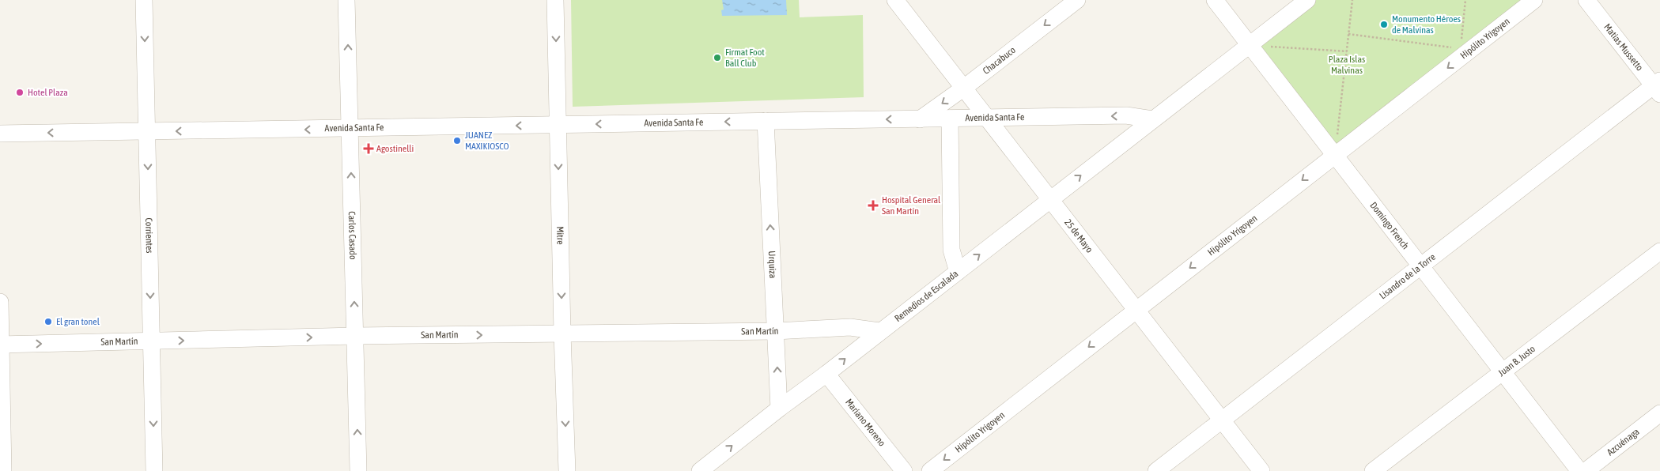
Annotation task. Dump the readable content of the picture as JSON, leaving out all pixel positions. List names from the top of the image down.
{
  "streets": {
    "street": [
      "Hipólito Yrigoyen",
      "Matias Mussetto",
      "Chacabuco",
      "Avenida Santa Fe",
      "Domingo French",
      "Corrientes",
      "Carlos Casado",
      "Mitre",
      "25 de Mayo",
      "Urquiza",
      "Lisandro de la Torre",
      "Remedios de Escalada",
      "San Martín",
      "Juan B. Justo",
      "Mariano Moreno",
      "Azcuénaga"
    ]
  },
  "crossings": [
    ["Hipólito Yrigoyen", "Domingo French"],
    ["Hipólito Yrigoyen", "25 de Mayo"],
    ["Matias Mussetto", "Lisandro de la Torre"],
    ["Chacabuco", "Avenida Santa Fe"],
    ["Chacabuco", "25 de Mayo"],
    ["Avenida Santa Fe", "Corrientes"],
    ["Avenida Santa Fe", "Carlos Casado"],
    ["Avenida Santa Fe", "Mitre"],
    ["Avenida Santa Fe", "25 de Mayo"],
    ["Avenida Santa Fe", "Urquiza"],
    ["Avenida Santa Fe", "Remedios de Escalada"],
    ["Domingo French", "Lisandro de la Torre"],
    ["Domingo French", "Juan B. Justo"],
    ["Corrientes", "San Martín"],
    ["Carlos Casado", "San Martín"],
    ["Mitre", "San Martín"],
    ["25 de Mayo", "Lisandro de la Torre"],
    ["25 de Mayo", "Remedios de Escalada"],
    ["Urquiza", "Remedios de Escalada"],
    ["Urquiza", "San Martín"],
    ["Remedios de Escalada", "San Martín"],
    ["Remedios de Escalada", "Mariano Moreno"]
  ],
  "one_way": [
    "Hipólito Yrigoyen",
    "Chacabuco",
    "Avenida Santa Fe",
    "Carlos Casado",
    "Mitre",
    "Urquiza",
    "Remedios de Escalada",
    "San Martín"
  ],
  "parks": ["Plaza Islas Malvinas"],
  "places": {
    "other": [
      "Monumento Héroes de Malvinas",
      "Firmat Foot Ball Club",
      "Hotel Plaza",
      "JUANEZ MAXIKIOSCO",
      "El gran tonel"
    ],
    "health": ["Agostinelli", "Hospital General San Martín"]
  }
}
